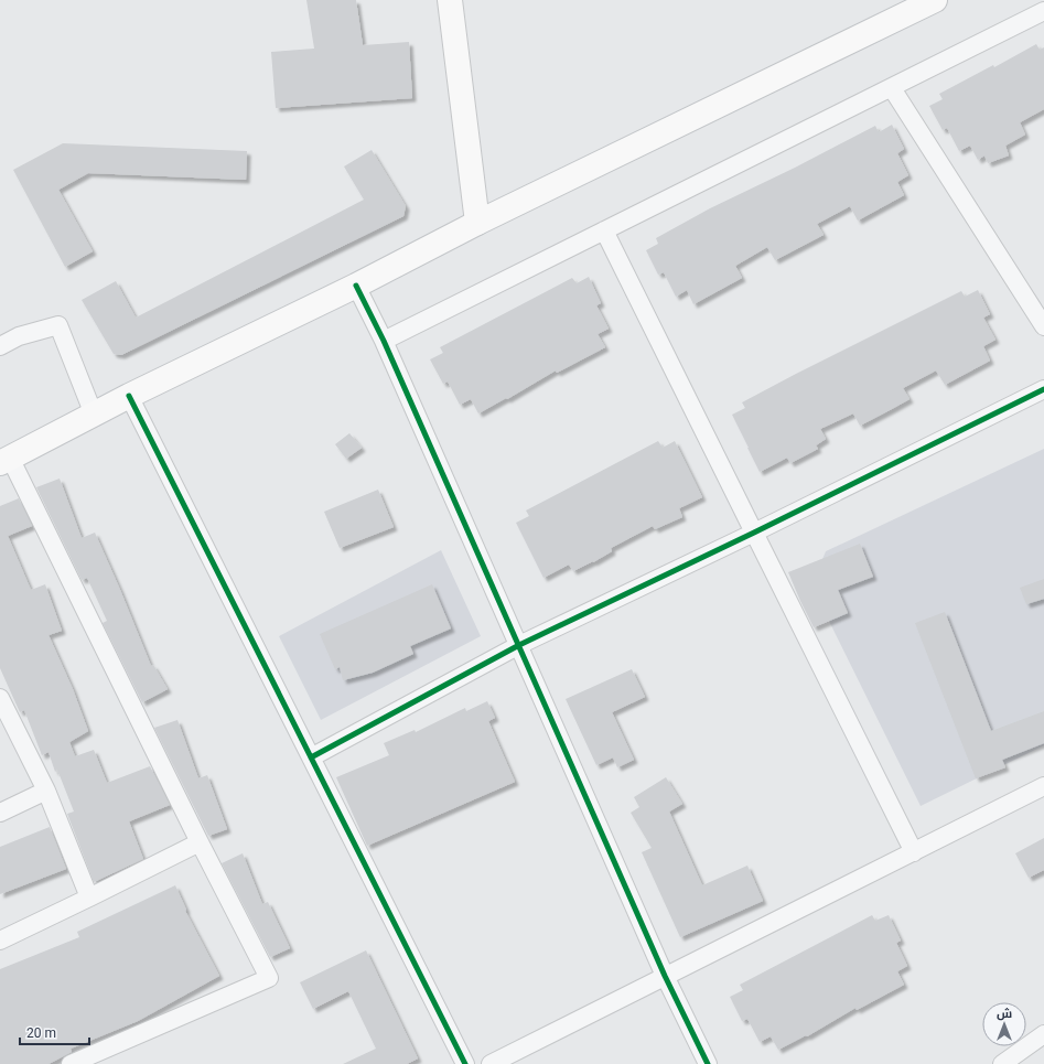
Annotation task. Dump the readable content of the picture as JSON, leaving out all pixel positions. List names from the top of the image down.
{
  "scale_bar": "20 m",
  "north": "top"
}
